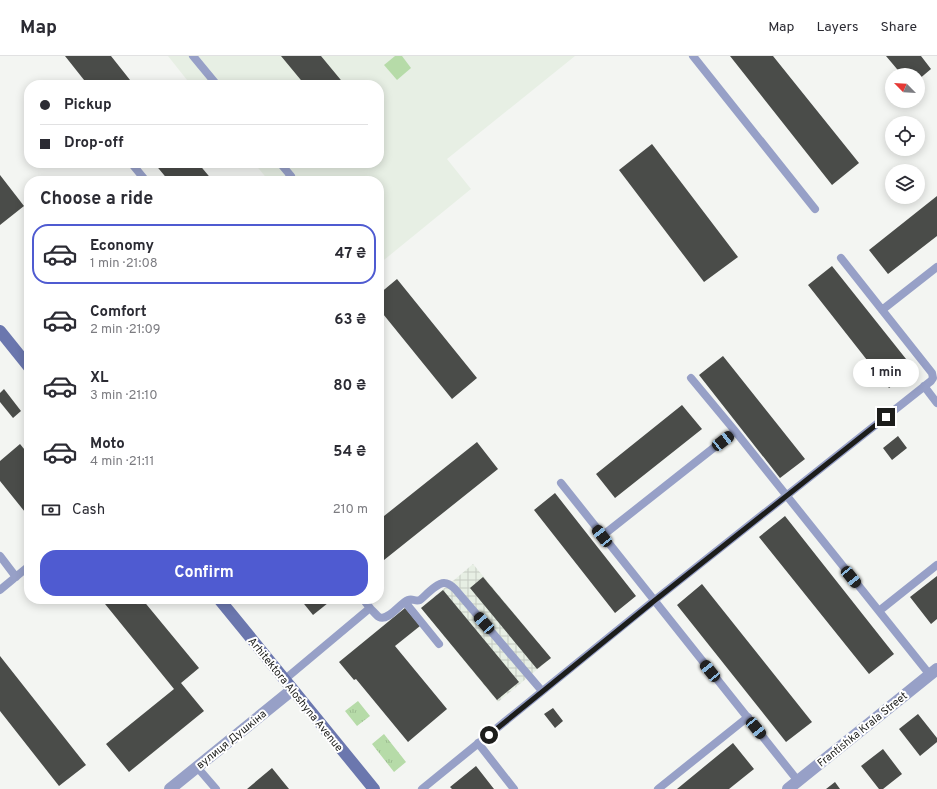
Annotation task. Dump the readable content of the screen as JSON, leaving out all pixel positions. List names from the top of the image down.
{
  "streets": {
    "street": ["Arhitektora Aloshyna Avenue", "Frantishka Krala Street", "вулиця Душкіна"]
  },
  "crossings": [
    ["Arhitektora Aloshyna Avenue", "вулиця Душкіна"]
  ],
  "north": "top left",
  "page": {
    "header": "Map",
    "nav": ["Map", "Layers", "Share"],
    "banner": ["Pickup", "Drop-off"],
    "heading": "Choose a ride",
    "list": [
      {
        "name": "Economy",
        "note": "1 min · 21:08",
        "value": "47 ₴"
      },
      {
        "name": "Comfort",
        "note": "2 min · 21:09",
        "value": "63 ₴"
      },
      {
        "name": "XL",
        "note": "3 min · 21:10",
        "value": "80 ₴"
      },
      {
        "name": "Moto",
        "note": "4 min · 21:11",
        "value": "54 ₴"
      }
    ],
    "bubble": "1 min",
    "pay": ["Cash", "210 m"],
    "buttons": "Confirm"
  }
}
